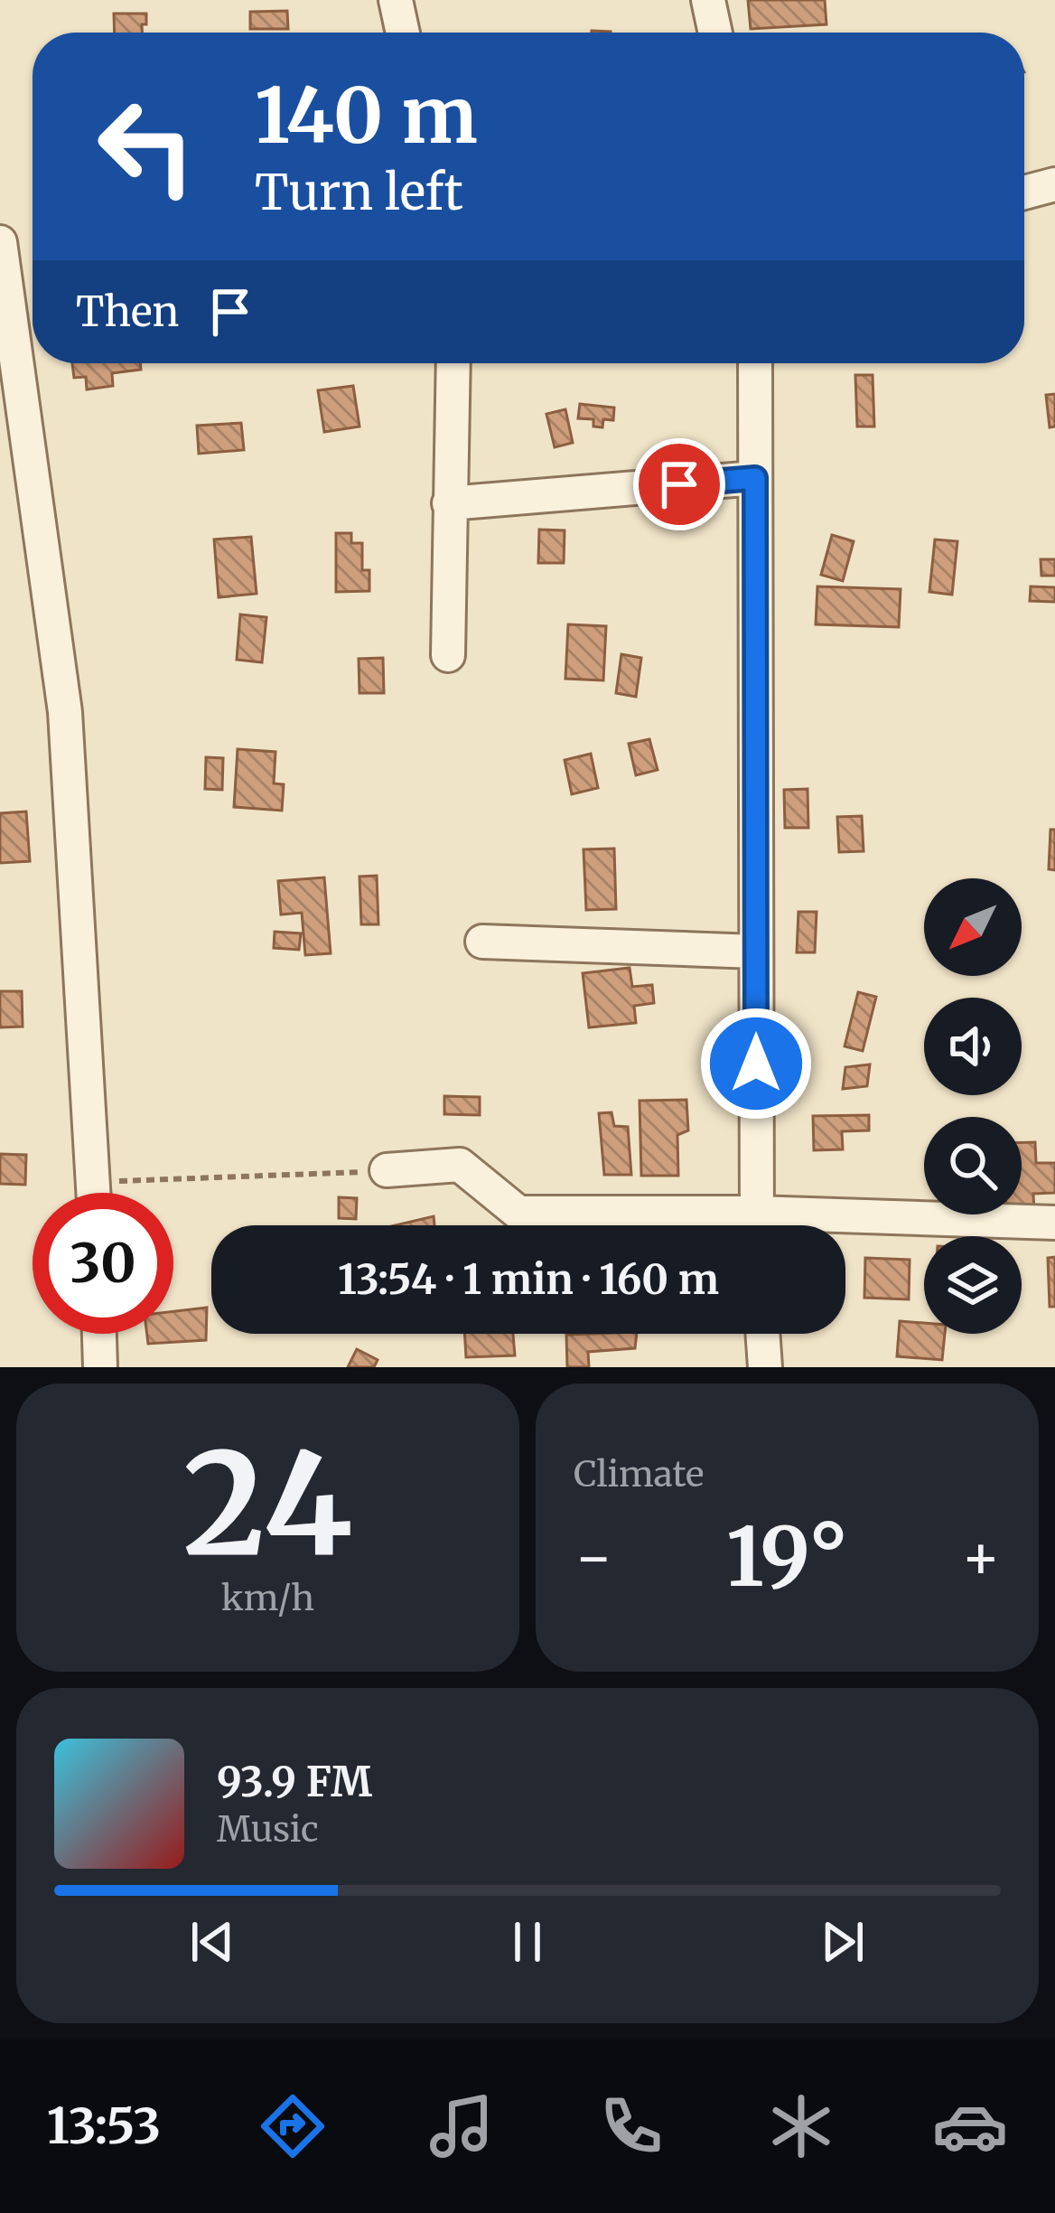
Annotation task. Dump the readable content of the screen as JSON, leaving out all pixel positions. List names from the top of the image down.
{
  "north": "bottom left",
  "page": {
    "turn": ["140 m", "Turn left"],
    "then": "Then",
    "limit": "30",
    "trip": "13:54 · 1 min · 160 m",
    "tile": [
      ["24", "km/h"],
      "Climate"
    ],
    "heat": ["−", "19°", "+"],
    "song": ["93.9 FM", "Music"],
    "tabs": "13:53"
  }
}
